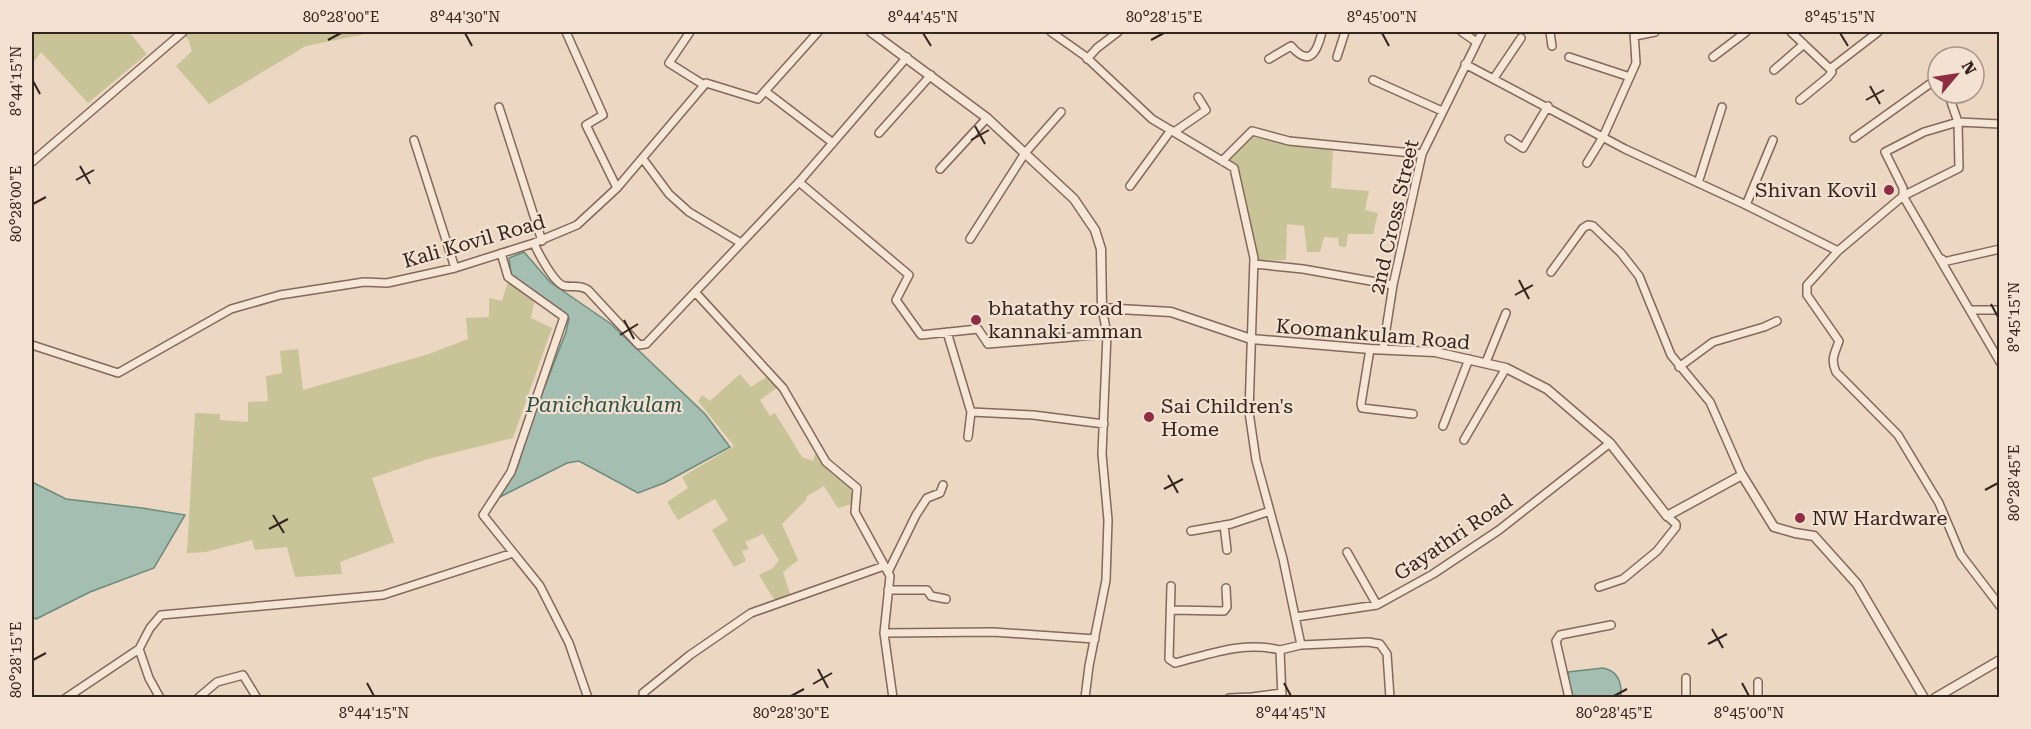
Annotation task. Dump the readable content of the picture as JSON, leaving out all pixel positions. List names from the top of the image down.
{
  "streets": {
    "street": [
      "2nd Cross Street",
      "Kali Kovil Road",
      "Koomankulam Road",
      "Gayathri Road"
    ]
  },
  "crossings": [
    ["2nd Cross Street", "Koomankulam Road"],
    ["Koomankulam Road", "Gayathri Road"]
  ],
  "water": ["Panichankulam"],
  "places": [
    "Shivan Kovil",
    "bhatathy road kannaki amman",
    "Sai Children's Home",
    "NW Hardware"
  ],
  "north": "top right",
  "coordinates": [
    "80°28'00\"E",
    "8°44'30\"N",
    "8°44'45\"N",
    "80°28'15\"E",
    "8°45'00\"N",
    "8°45'15\"N",
    "8°44'15\"N",
    "80°28'45\"E",
    "80°28'30\"E"
  ]
}
